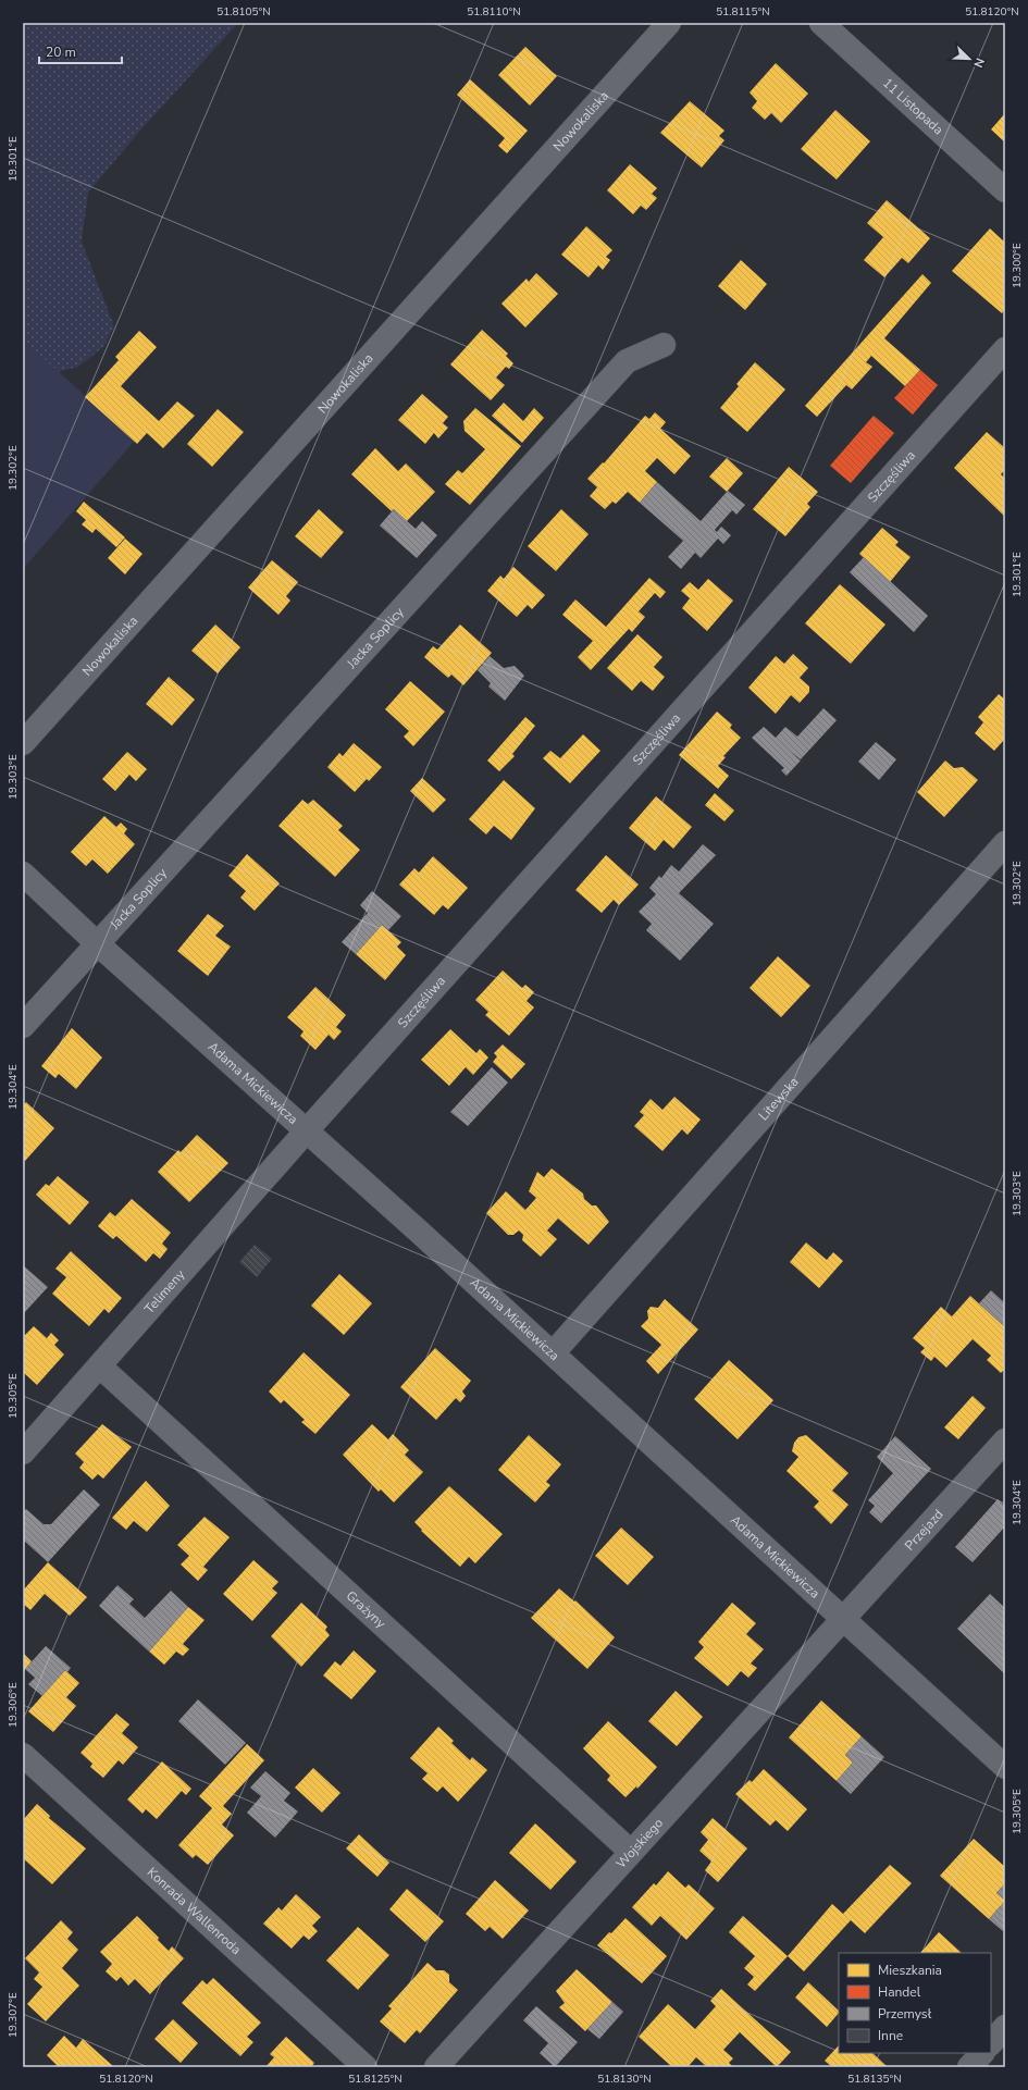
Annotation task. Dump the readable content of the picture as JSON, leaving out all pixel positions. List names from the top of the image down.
{
  "streets": {
    "street": [
      "11 Listopada",
      "Nowokaliska",
      "Szczęśliwa",
      "Jacka Soplicy",
      "Adama Mickiewicza",
      "Litewska",
      "Telimeny",
      "Przejazd",
      "Grażyny",
      "Wojskiego",
      "Konrada Wallenroda"
    ]
  },
  "crossings": [
    ["Szczęśliwa", "Adama Mickiewicza"],
    ["Szczęśliwa", "Telimeny"],
    ["Jacka Soplicy", "Adama Mickiewicza"],
    ["Adama Mickiewicza", "Litewska"],
    ["Adama Mickiewicza", "Telimeny"],
    ["Adama Mickiewicza", "Przejazd"],
    ["Adama Mickiewicza", "Wojskiego"],
    ["Telimeny", "Grażyny"],
    ["Przejazd", "Wojskiego"],
    ["Grażyny", "Wojskiego"]
  ],
  "legend": [
    "Mieszkania",
    "Handel",
    "Przemysł",
    "Inne"
  ],
  "scale_bar": "20 m",
  "north": "bottom right",
  "coordinates": [
    "51.8105°N",
    "51.8110°N",
    "51.8115°N",
    "51.8120°N",
    "19.301°E",
    "19.300°E",
    "19.302°E",
    "19.303°E",
    "19.304°E",
    "19.305°E",
    "19.306°E",
    "19.307°E",
    "51.8125°N",
    "51.8130°N",
    "51.8135°N"
  ]
}
